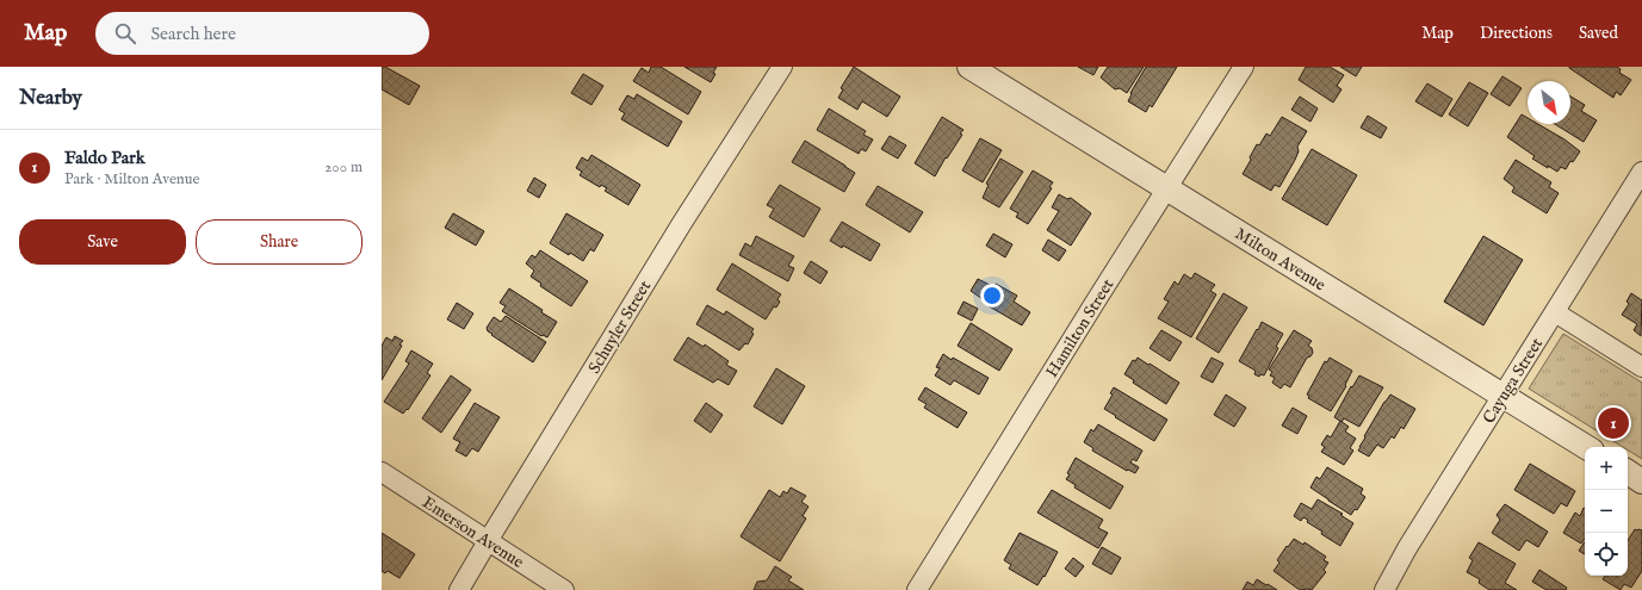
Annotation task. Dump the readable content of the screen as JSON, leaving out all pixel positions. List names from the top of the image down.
{
  "streets": {
    "street": [
      "Milton Avenue",
      "Schuyler Street",
      "Hamilton Street",
      "Cayuga Street",
      "Emerson Avenue"
    ]
  },
  "crossings": [
    ["Milton Avenue", "Hamilton Street"],
    ["Milton Avenue", "Cayuga Street"],
    ["Schuyler Street", "Emerson Avenue"]
  ],
  "north": "bottom right",
  "page": {
    "header": "Map",
    "search": "Search here",
    "nav": ["Map", "Directions", "Saved"],
    "heading": "Nearby",
    "list": [
      {
        "mark": "1",
        "name": "Faldo Park",
        "note": "Park · Milton Avenue",
        "value": "200 m"
      }
    ],
    "buttons": ["Save", "Share"],
    "pins": "1",
    "map_buttons": ["+", "−"]
  }
}
